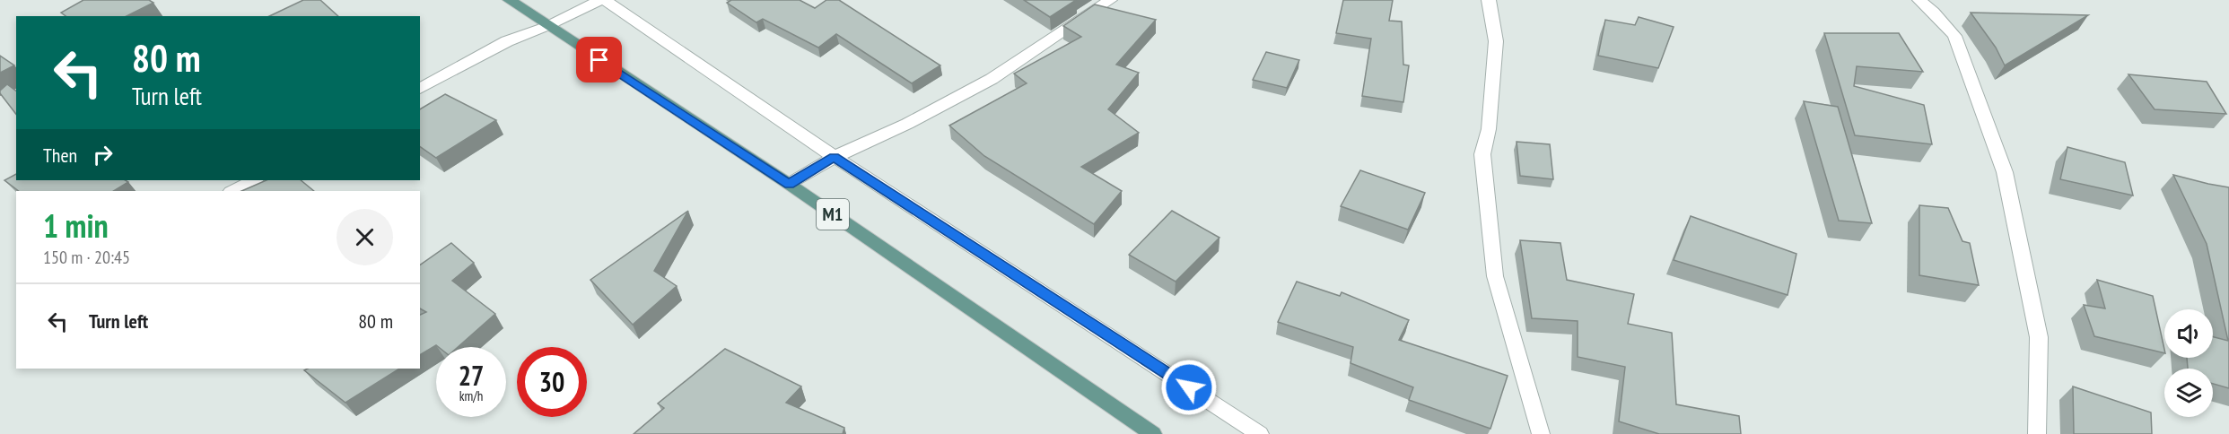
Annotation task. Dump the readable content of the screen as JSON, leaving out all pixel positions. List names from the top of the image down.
{
  "streets": {
    "main road": ["M1"]
  },
  "page": {
    "turn": ["80 m", "Turn left"],
    "then": "Then",
    "heading": ["1 min", "150 m · 20:45"],
    "list": [
      {
        "name": "Turn left",
        "value": "80 m"
      }
    ],
    "speed": "27 km/h",
    "limit": "30"
  }
}
